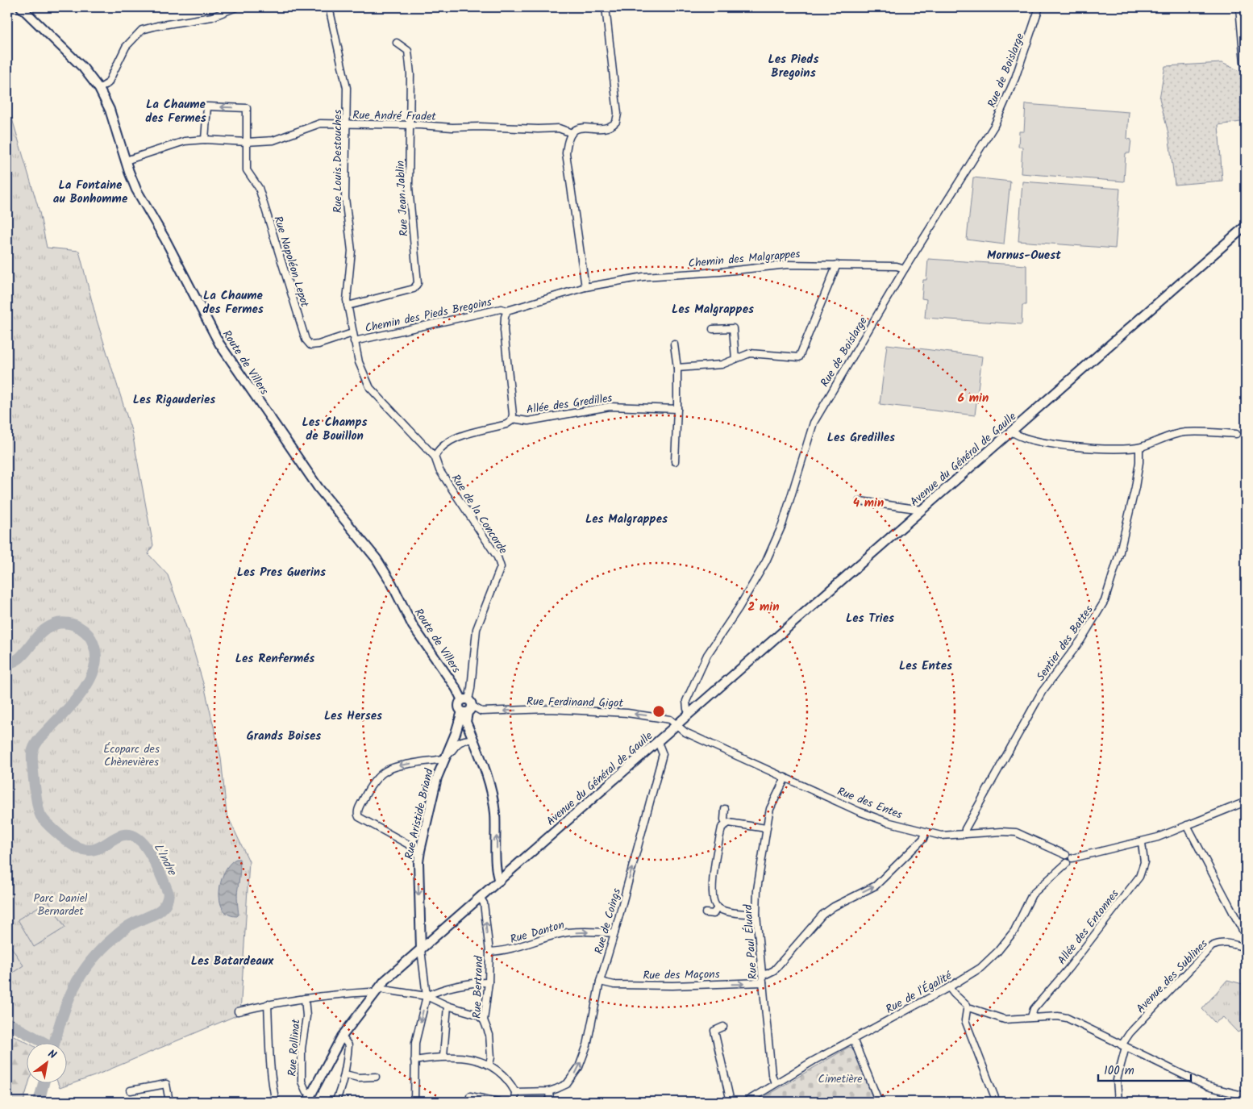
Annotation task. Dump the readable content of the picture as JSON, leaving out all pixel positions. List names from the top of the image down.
{
  "streets": {
    "main road": ["Route de Villers", "Avenue du Général de Gaulle", "Rue Aristide Briand"],
    "street": [
      "Rue de Boislarge",
      "Rue André Fradet",
      "Rue Louis Destouches",
      "Rue Jean Jablin",
      "Chemin des Malgrappes",
      "Rue Napoléon Lepot",
      "Chemin des Pieds Bregoins",
      "Allée des Gredilles",
      "Rue de la Concorde",
      "Sentier des Battes",
      "Rue Ferdinand Gigot",
      "Rue des Entes",
      "Rue de Coings",
      "Allée des Entonnes",
      "Rue Danton",
      "Rue Paul Éluard",
      "Rue des Maçons",
      "Avenue des Sublines",
      "Rue Bertrand",
      "Rue de l'Égalité",
      "Rue Rollinat"
    ]
  },
  "crossings": [
    ["Rue de Boislarge", "Chemin des Malgrappes"],
    ["Rue de Boislarge", "Avenue du Général de Gaulle"],
    ["Rue André Fradet", "Rue Louis Destouches"],
    ["Rue André Fradet", "Rue Jean Jablin"],
    ["Rue André Fradet", "Rue Napoléon Lepot"],
    ["Rue André Fradet", "Route de Villers"],
    ["Rue Louis Destouches", "Rue Jean Jablin"],
    ["Rue Louis Destouches", "Rue Napoléon Lepot"],
    ["Rue Louis Destouches", "Chemin des Pieds Bregoins"],
    ["Rue Louis Destouches", "Rue de la Concorde"],
    ["Chemin des Malgrappes", "Chemin des Pieds Bregoins"],
    ["Route de Villers", "Rue de la Concorde"],
    ["Route de Villers", "Rue Ferdinand Gigot"],
    ["Route de Villers", "Rue Aristide Briand"],
    ["Avenue du Général de Gaulle", "Rue Ferdinand Gigot"],
    ["Avenue du Général de Gaulle", "Rue des Entes"],
    ["Avenue du Général de Gaulle", "Rue Aristide Briand"],
    ["Avenue du Général de Gaulle", "Rue de Coings"],
    ["Avenue du Général de Gaulle", "Rue Bertrand"],
    ["Avenue du Général de Gaulle", "Rue Rollinat"],
    ["Rue de la Concorde", "Rue Ferdinand Gigot"],
    ["Rue de la Concorde", "Rue Aristide Briand"],
    ["Sentier des Battes", "Rue des Entes"],
    ["Rue Ferdinand Gigot", "Rue des Entes"],
    ["Rue Ferdinand Gigot", "Rue Aristide Briand"],
    ["Rue des Entes", "Rue Paul Éluard"],
    ["Rue des Entes", "Rue de l'Égalité"],
    ["Rue de Coings", "Rue Danton"],
    ["Rue de Coings", "Rue des Maçons"],
    ["Rue Danton", "Rue Bertrand"],
    ["Rue Paul Éluard", "Rue des Maçons"],
    ["Rue Paul Éluard", "Rue de l'Égalité"]
  ],
  "one_way": [
    "Rue Ferdinand Gigot",
    "Rue Aristide Briand",
    "Rue de Coings",
    "Rue Danton",
    "Rue des Maçons"
  ],
  "districts": [
    "Les Pieds Bregoins",
    "La Chaume des Fermes",
    "La Fontaine au Bonhomme",
    "Mornus-Ouest",
    "La Chaume des Fermes",
    "Les Malgrappes",
    "Les Rigauderies",
    "Les Champs de Bouillon",
    "Les Gredilles",
    "Les Malgrappes",
    "Les Pres Guerins",
    "Les Tries",
    "Les Renfermés",
    "Les Entes",
    "Les Herses",
    "Grands Boises",
    "Les Batardeaux"
  ],
  "water": ["L'Indre"],
  "parks": ["Écoparc des Chènevières", "Parc Daniel Bernardet", "Cimetière"],
  "scale_bar": "100 m",
  "north": "top right",
  "rings": ["6 min", "4 min", "2 min"]
}
